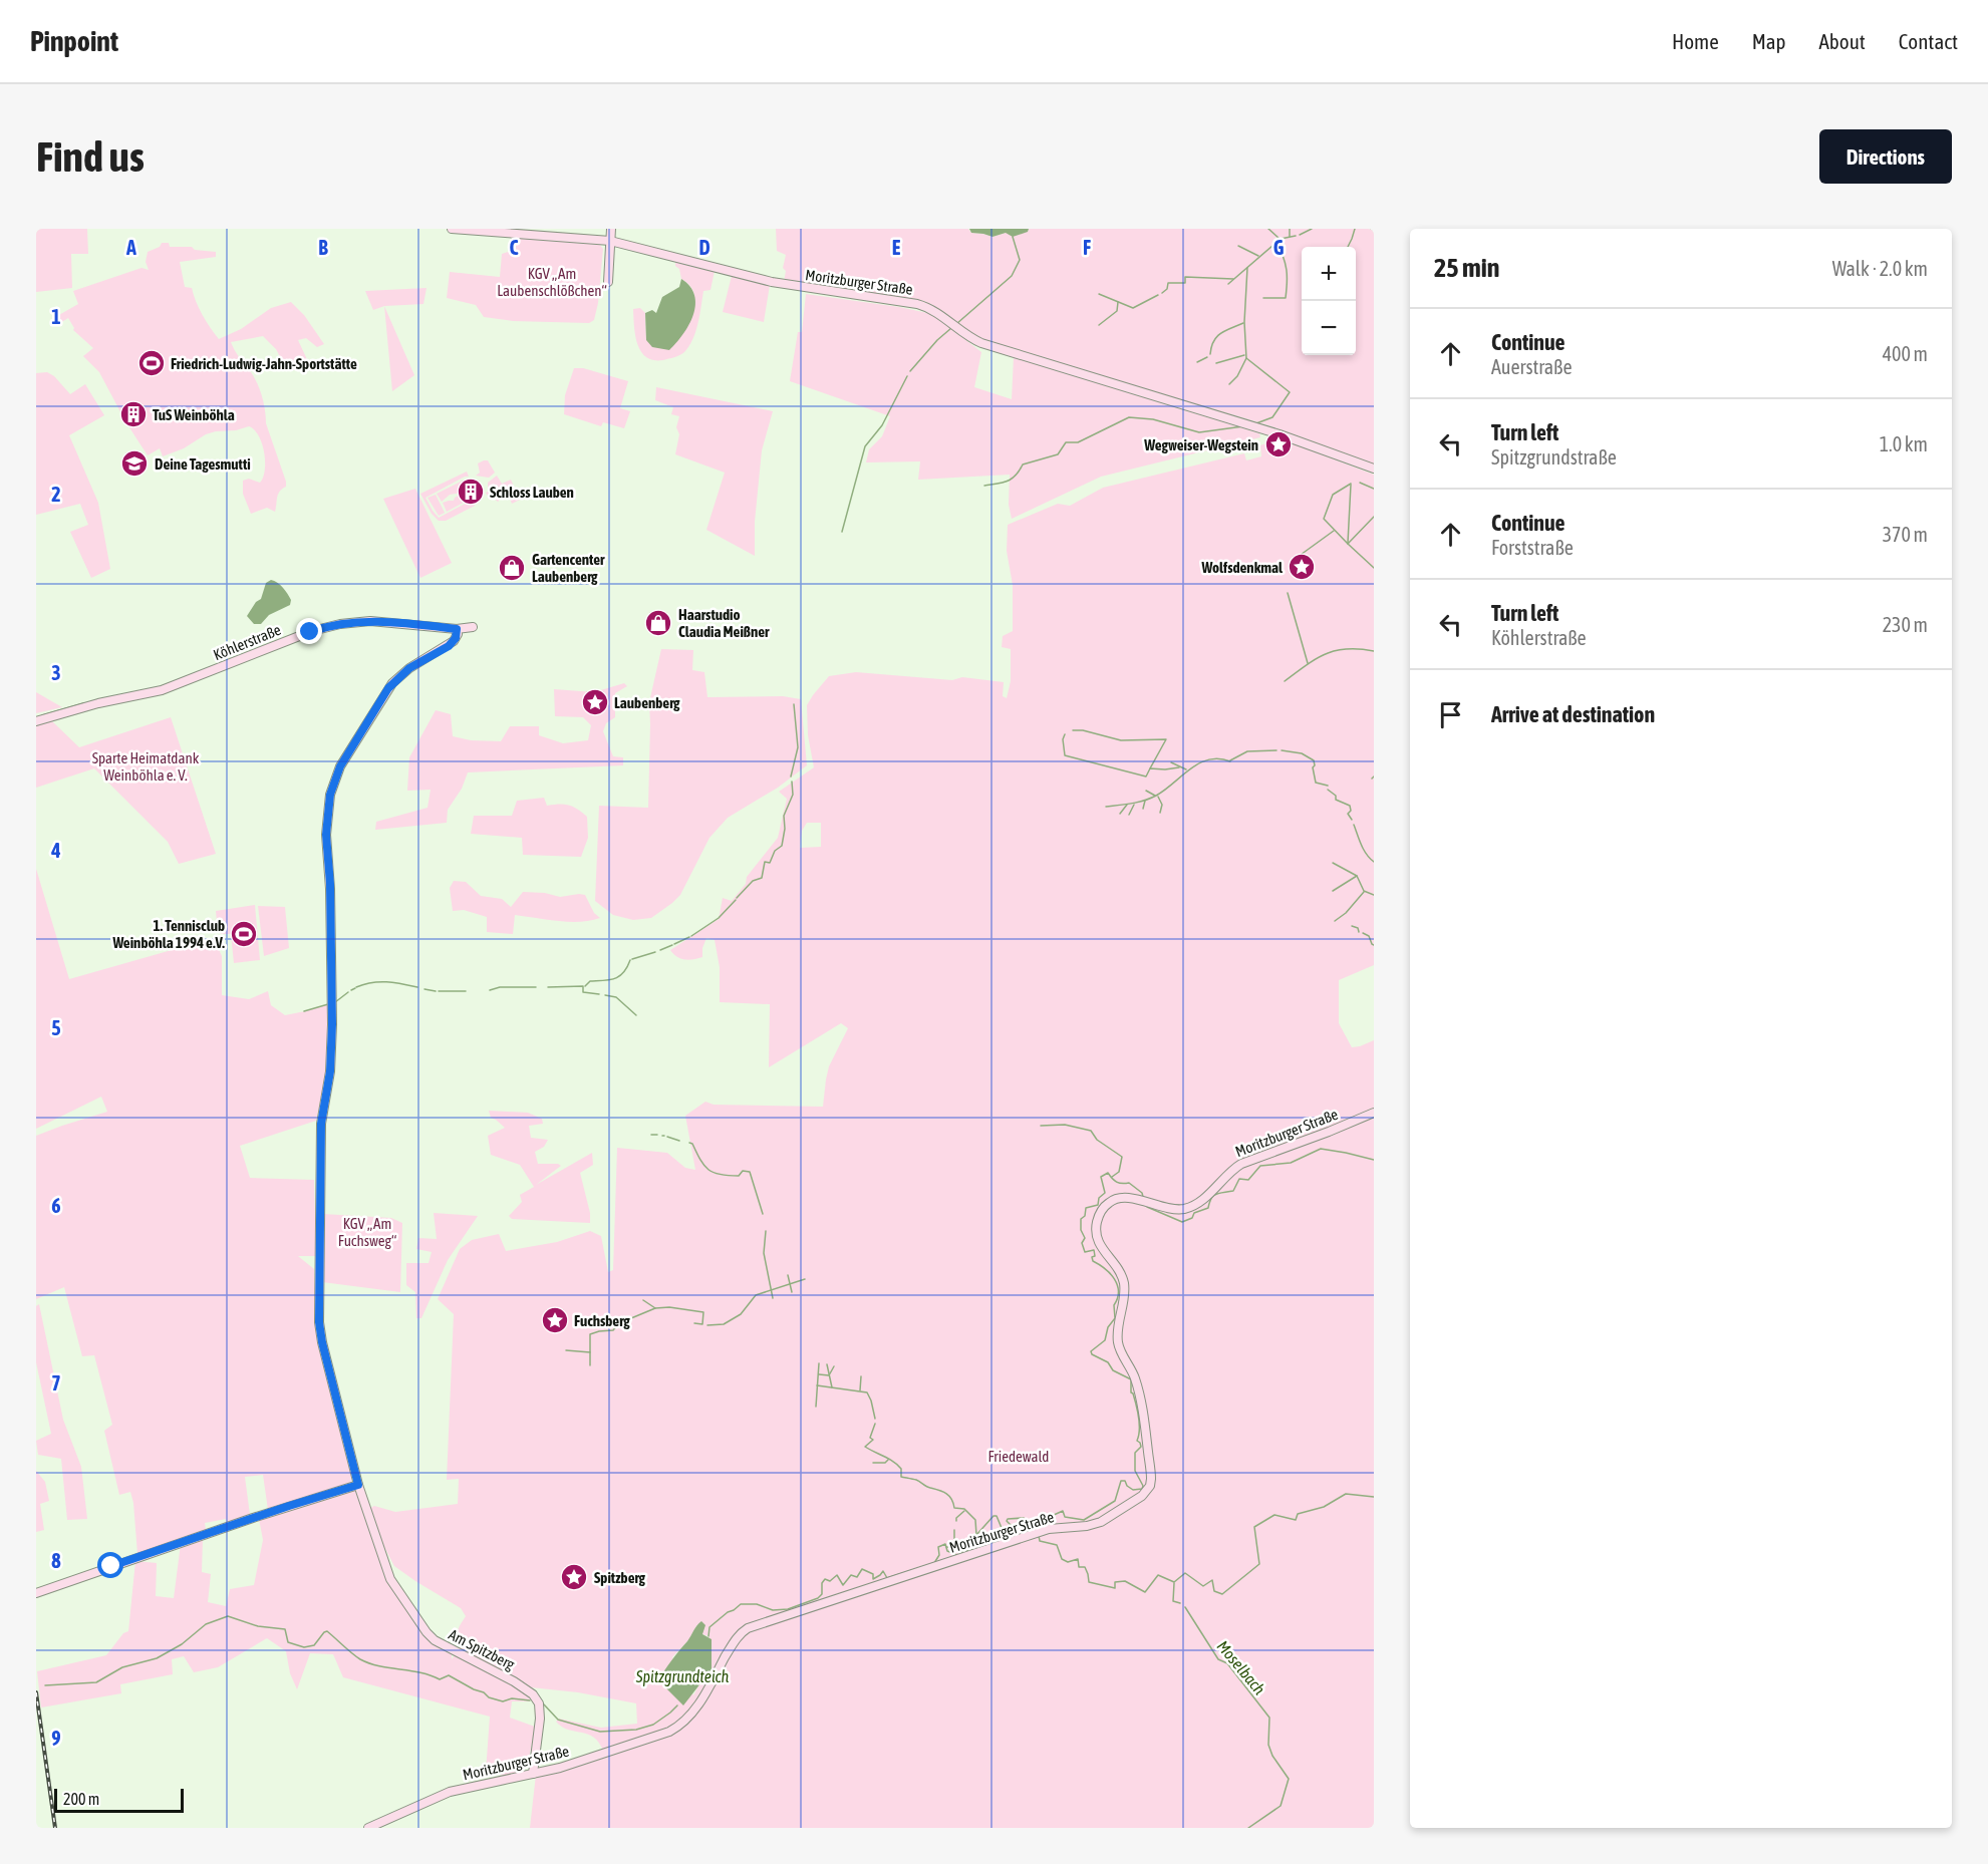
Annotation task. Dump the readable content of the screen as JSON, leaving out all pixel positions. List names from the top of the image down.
{
  "streets": {
    "street": ["Moritzburger Straße", "Köhlerstraße", "Am Spitzberg"]
  },
  "crossings": [
    ["Moritzburger Straße", "Am Spitzberg"]
  ],
  "water": ["Moselbach", "Spitzgrundteich"],
  "parks": [
    "KGV „Am Laubenschlößchen“",
    "Sparte Heimatdank Weinböhla e. V.",
    "KGV „Am Fuchsweg“",
    "Friedewald"
  ],
  "places": {
    "sports": ["Friedrich-Ludwig-Jahn-Sportstätte", "1. Tennisclub Weinböhla 1994 e.V."],
    "building": ["TuS Weinböhla", "Schloss Lauben"],
    "place": [
      "Wegweiser-Wegstein",
      "Wolfsdenkmal",
      "Laubenberg",
      "Fuchsberg",
      "Spitzberg"
    ],
    "school or university": ["Deine Tagesmutti"],
    "shop": ["Gartencenter Laubenberg", "Haarstudio Claudia Meißner"]
  },
  "scale_bar": "200 m",
  "page": {
    "header": "Pinpoint",
    "nav": [
      "Home",
      "Map",
      "About",
      "Contact"
    ],
    "buttons": "Directions",
    "title": "Find us",
    "heading": ["25 min", "Walk · 2.0 km"],
    "map_buttons": ["+", "−"],
    "list": [
      ["Continue", "Auerstraße", "400 m"],
      ["Turn left", "Spitzgrundstraße", "1.0 km"],
      ["Continue", "Forststraße", "370 m"],
      ["Turn left", "Köhlerstraße", "230 m"],
      "Arrive at destination"
    ],
    "scale": "200 m"
  },
  "grid": {
    "columns": [
      "A",
      "B",
      "C",
      "D",
      "E",
      "F",
      "G"
    ],
    "rows": [
      "1",
      "2",
      "3",
      "4",
      "5",
      "6",
      "7",
      "8",
      "9"
    ]
  }
}
